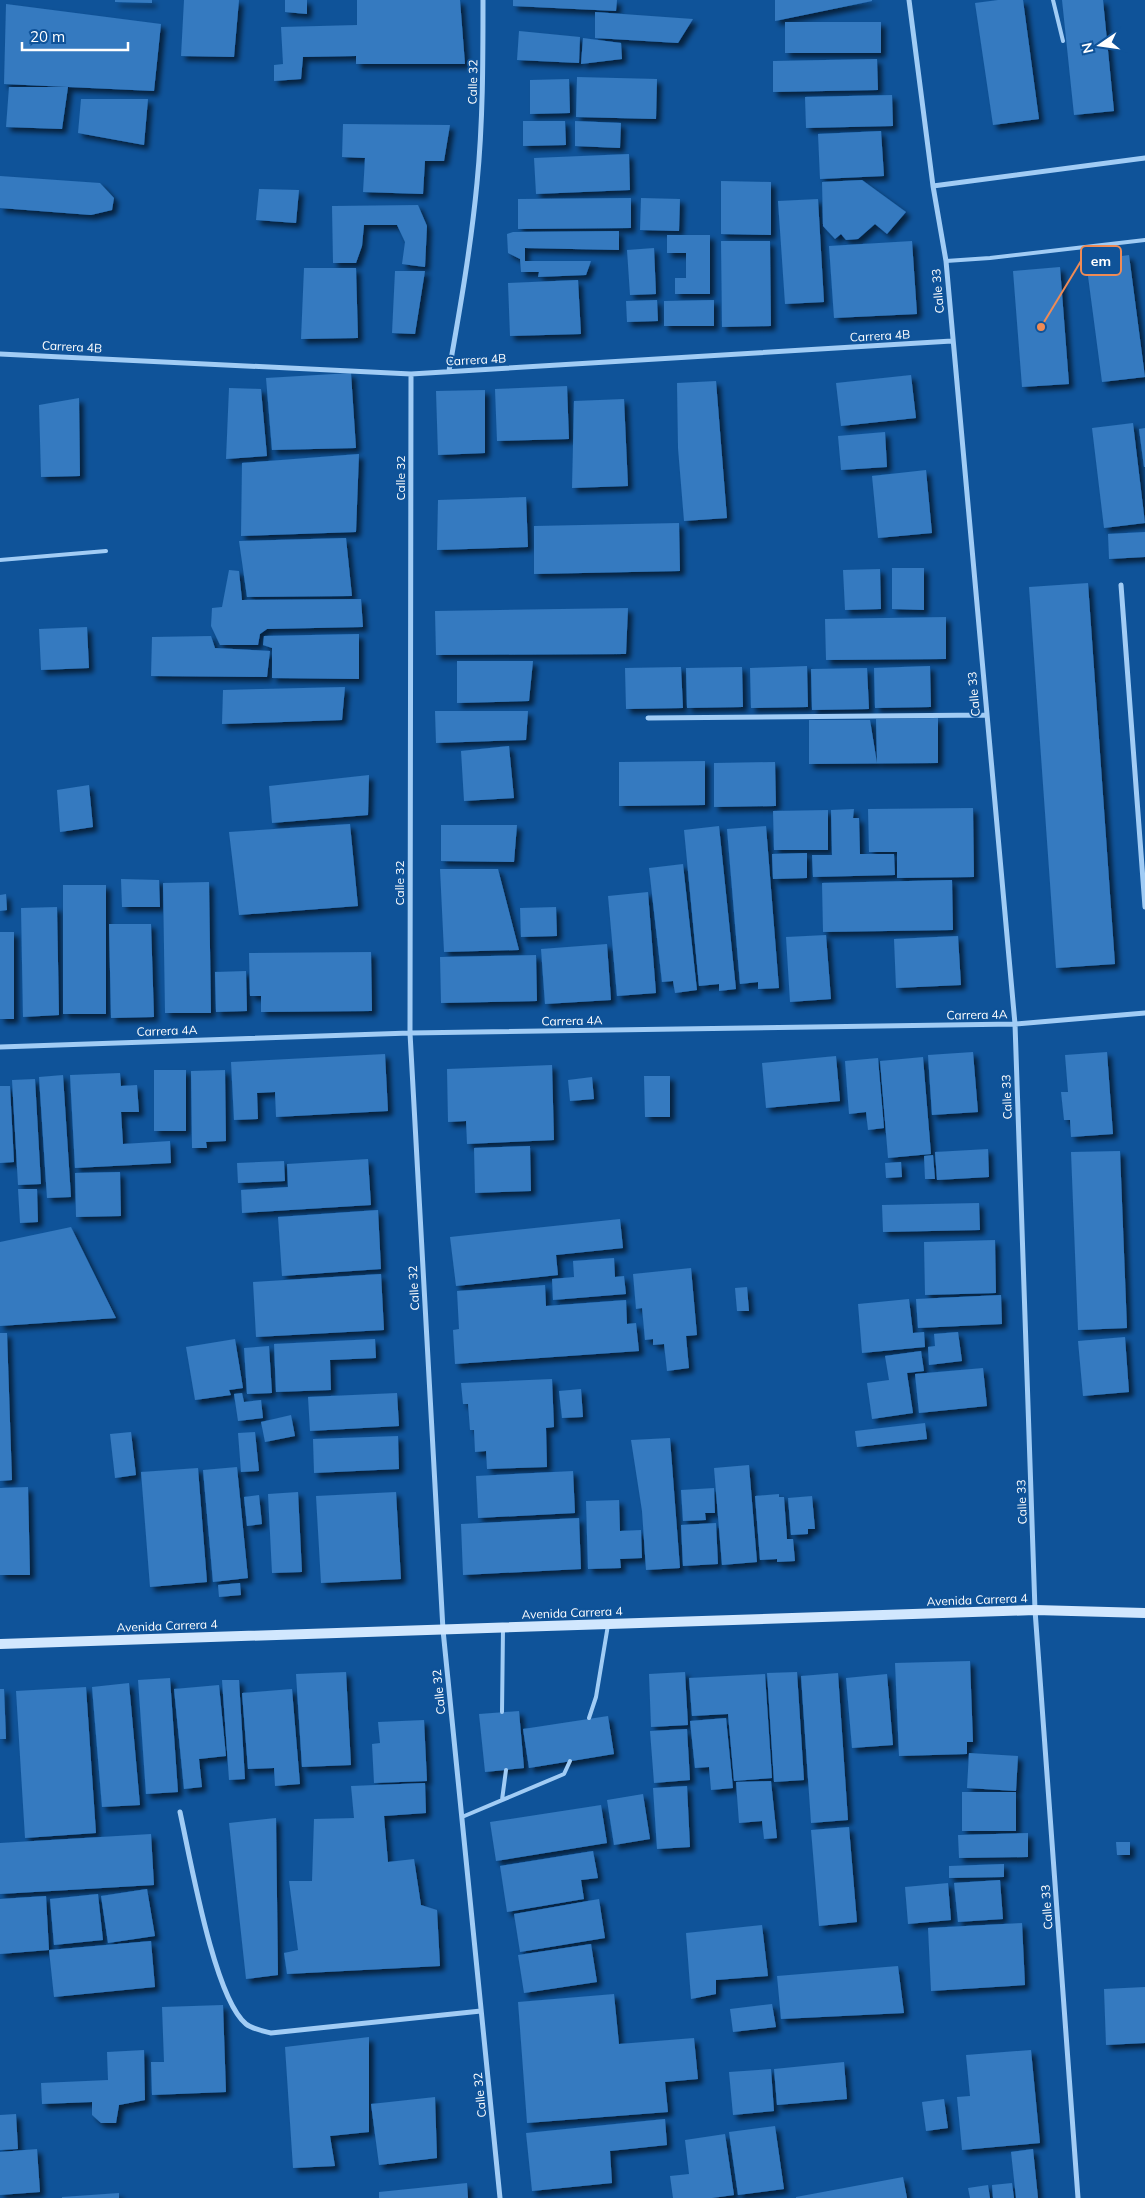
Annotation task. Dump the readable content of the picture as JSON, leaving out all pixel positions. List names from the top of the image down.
{
  "streets": {
    "main road": ["Avenida Carrera 4"],
    "street": [
      "Calle 32",
      "Calle 33",
      "Carrera 4B",
      "Carrera 4A"
    ]
  },
  "crossings": [
    ["Calle 32", "Carrera 4B"],
    ["Calle 32", "Carrera 4A"],
    ["Calle 32", "Avenida Carrera 4"],
    ["Calle 33", "Carrera 4B"],
    ["Calle 33", "Carrera 4A"],
    ["Calle 33", "Avenida Carrera 4"]
  ],
  "places": ["em"],
  "scale_bar": "20 m",
  "north": "left"
}
